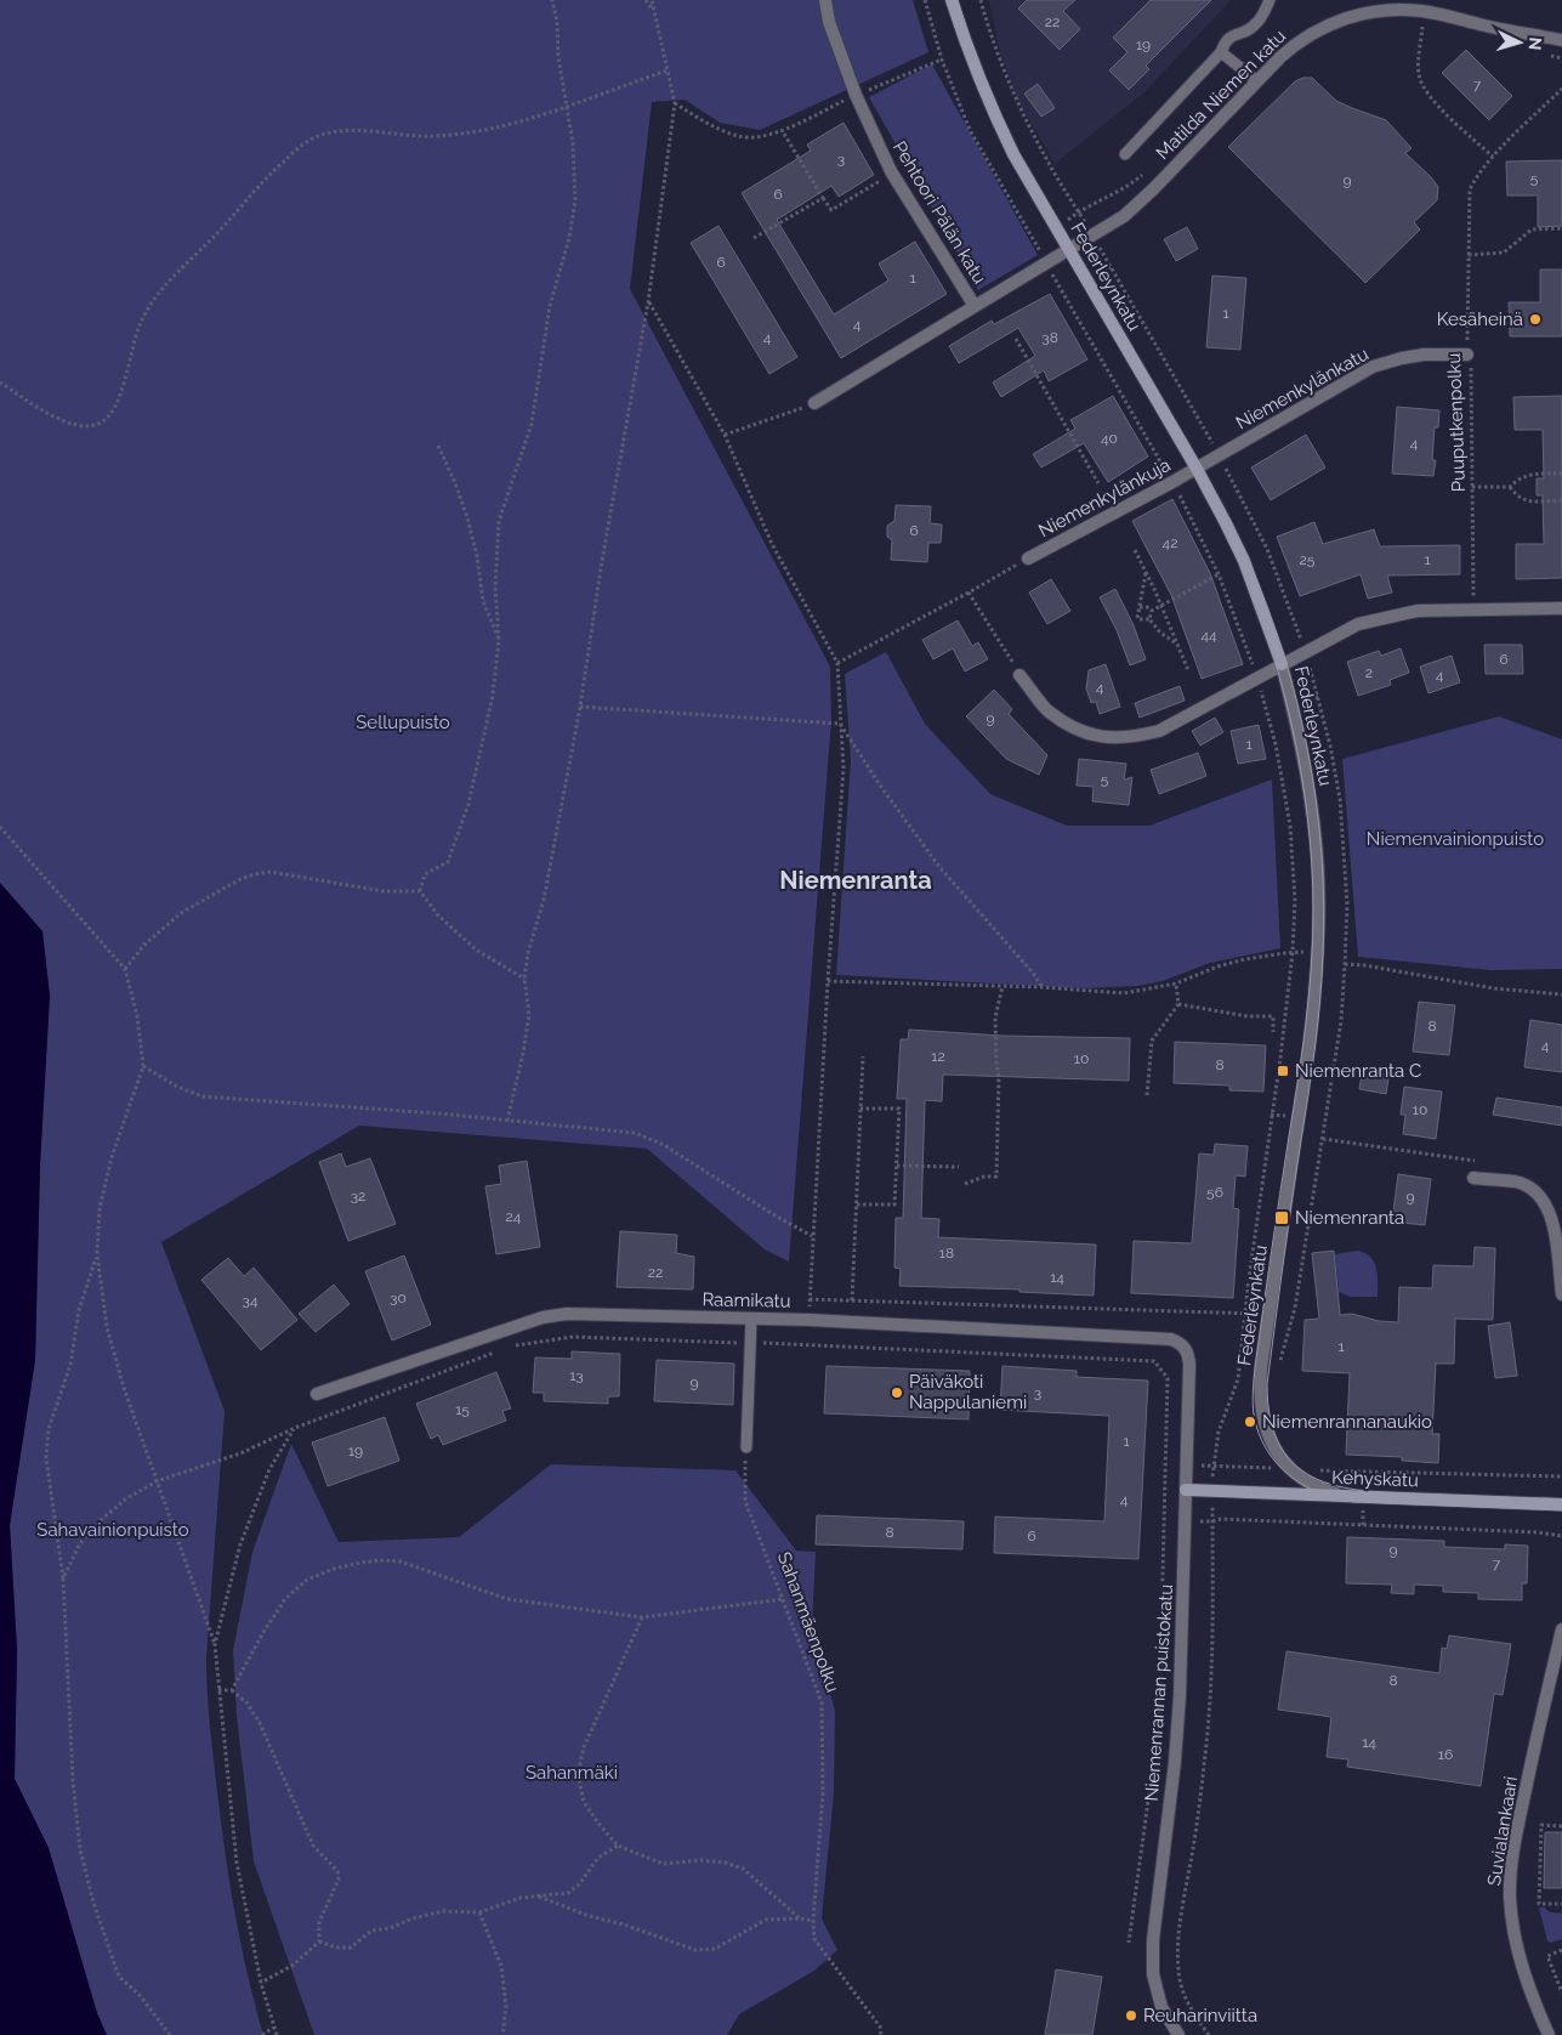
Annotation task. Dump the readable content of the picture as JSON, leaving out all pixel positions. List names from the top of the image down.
{
  "streets": {
    "street": [
      "Matilda Niemen katu",
      "Pehtoori Pälän katu",
      "Federleynkatu",
      "Niemenkylänkatu",
      "Niemenkylänkuja",
      "Raamikatu",
      "Kehyskatu",
      "Niemenrannan puistokatu",
      "Suvialankaari"
    ],
    "path": ["Puuputkenpolku", "Sahanmäenpolku"]
  },
  "crossings": [
    ["Matilda Niemen katu", "Pehtoori Pälän katu"],
    ["Matilda Niemen katu", "Federleynkatu"],
    ["Federleynkatu", "Niemenkylänkatu"],
    ["Federleynkatu", "Niemenkylänkuja"],
    ["Federleynkatu", "Kehyskatu"],
    ["Niemenkylänkatu", "Puuputkenpolku"],
    ["Niemenkylänkatu", "Niemenkylänkuja"],
    ["Raamikatu", "Niemenrannan puistokatu"],
    ["Kehyskatu", "Niemenrannan puistokatu"]
  ],
  "districts": ["Niemenranta"],
  "parks": [
    "Sellupuisto",
    "Niemenvainionpuisto",
    "Sahavainionpuisto",
    "Sahanmäki"
  ],
  "places": {
    "other": [
      "Kesäheinä",
      "Päiväkoti Nappulaniemi",
      "Niemenrannanaukio",
      "Reuharinviitta"
    ],
    "transit": ["Niemenranta C", "Niemenranta"]
  },
  "house_numbers": [
    "22",
    "19",
    "7",
    "3",
    "5",
    "9",
    "6",
    "6",
    "1",
    "1",
    "4",
    "4",
    "38",
    "40",
    "4",
    "6",
    "42",
    "25",
    "1",
    "44",
    "6",
    "2",
    "4",
    "4",
    "9",
    "1",
    "5",
    "8",
    "4",
    "12",
    "10",
    "8",
    "10",
    "56",
    "32",
    "9",
    "24",
    "18",
    "22",
    "14",
    "30",
    "34",
    "1",
    "13",
    "9",
    "3",
    "15",
    "1",
    "19",
    "4",
    "8",
    "6",
    "9",
    "7",
    "8",
    "14",
    "16"
  ],
  "north": "right"
}
